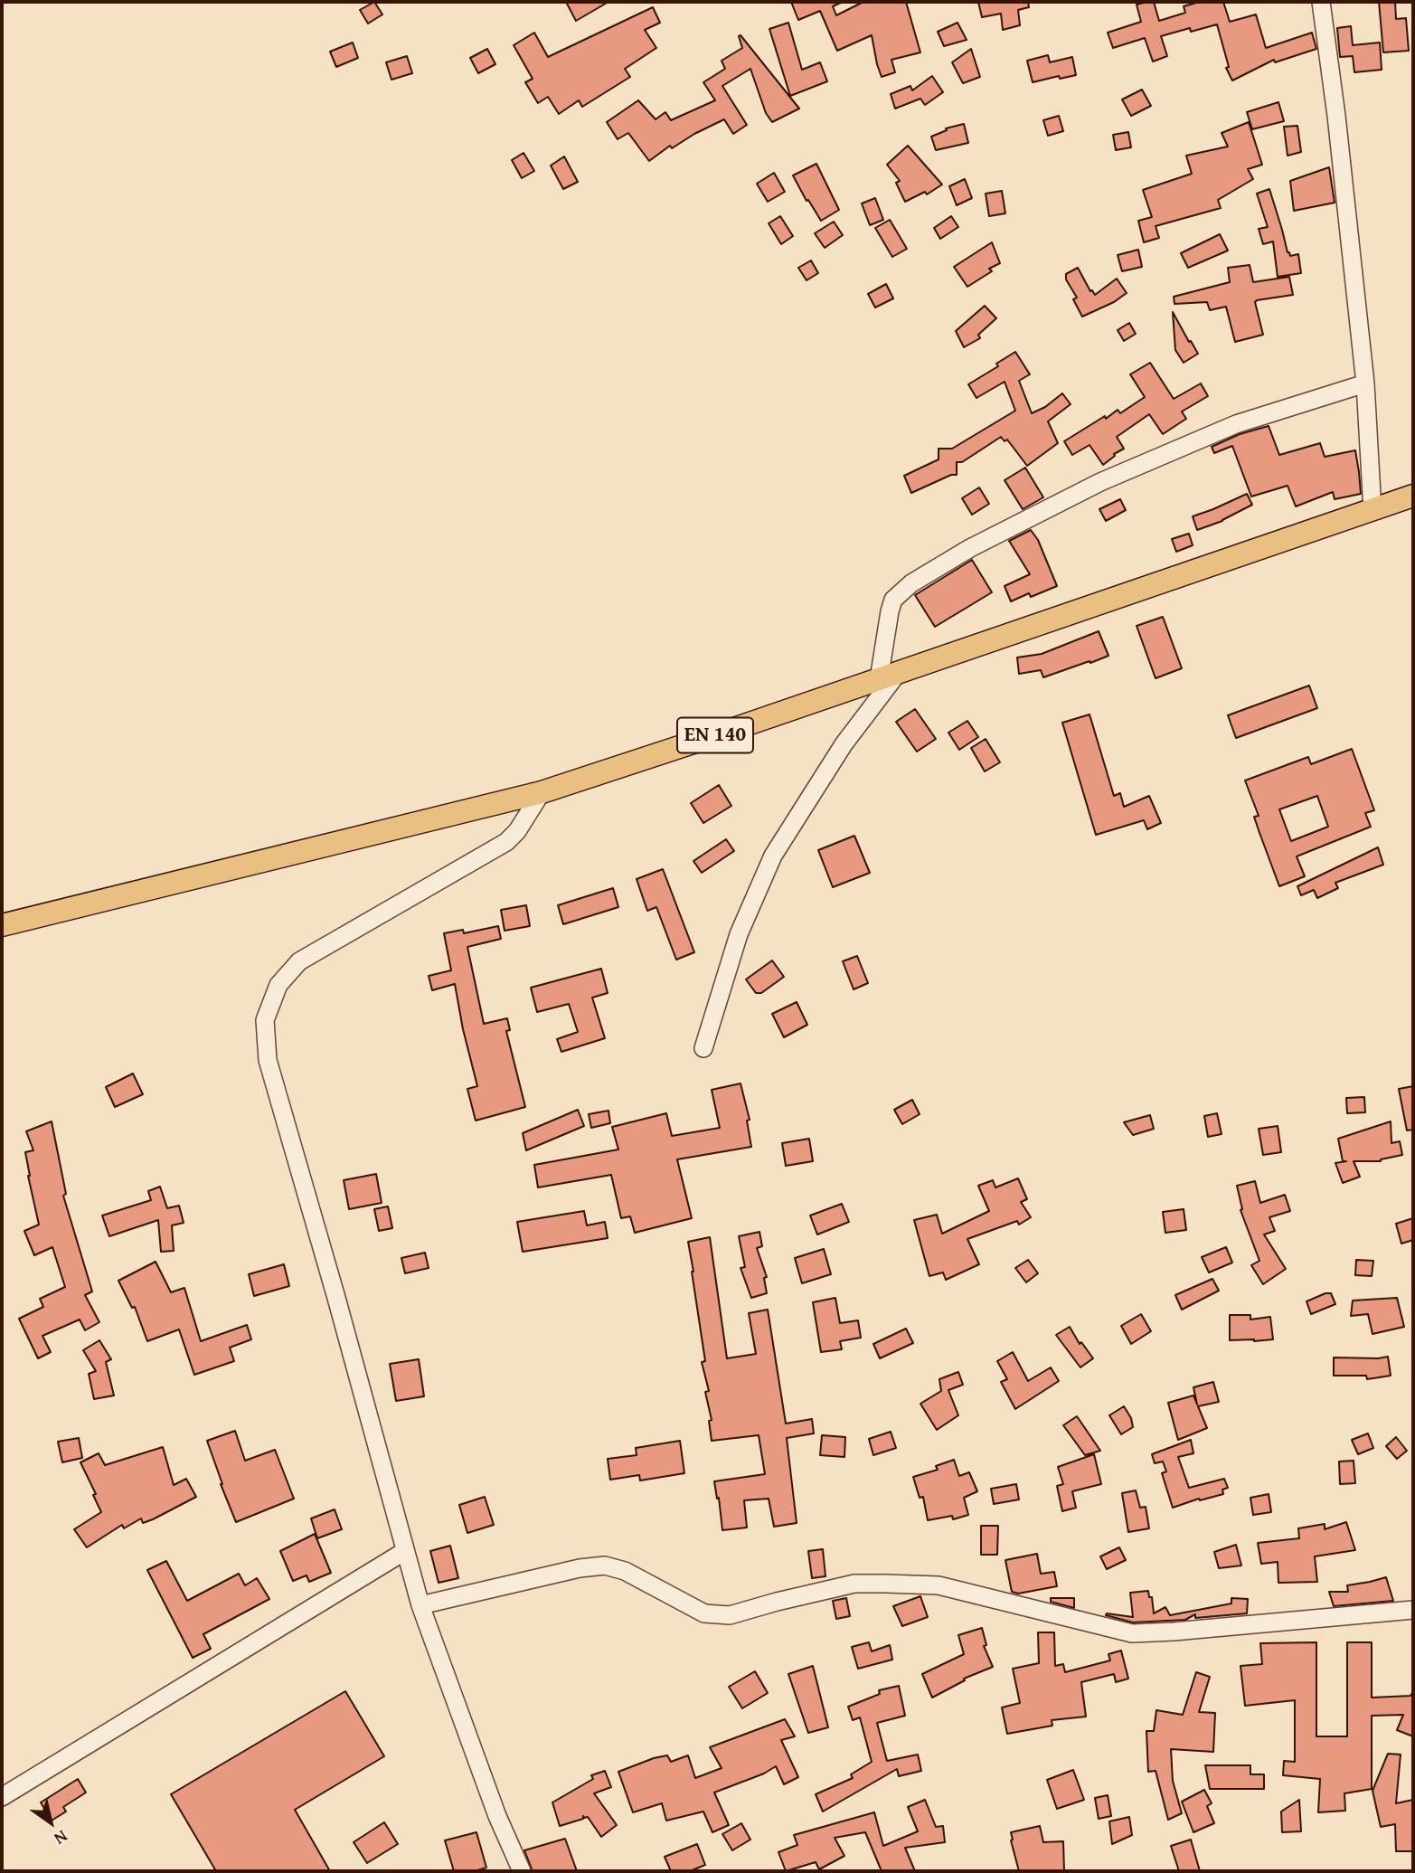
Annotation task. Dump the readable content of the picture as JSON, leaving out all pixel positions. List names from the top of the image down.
{
  "streets": {
    "main road": ["EN 140"]
  },
  "north": "bottom right"
}
